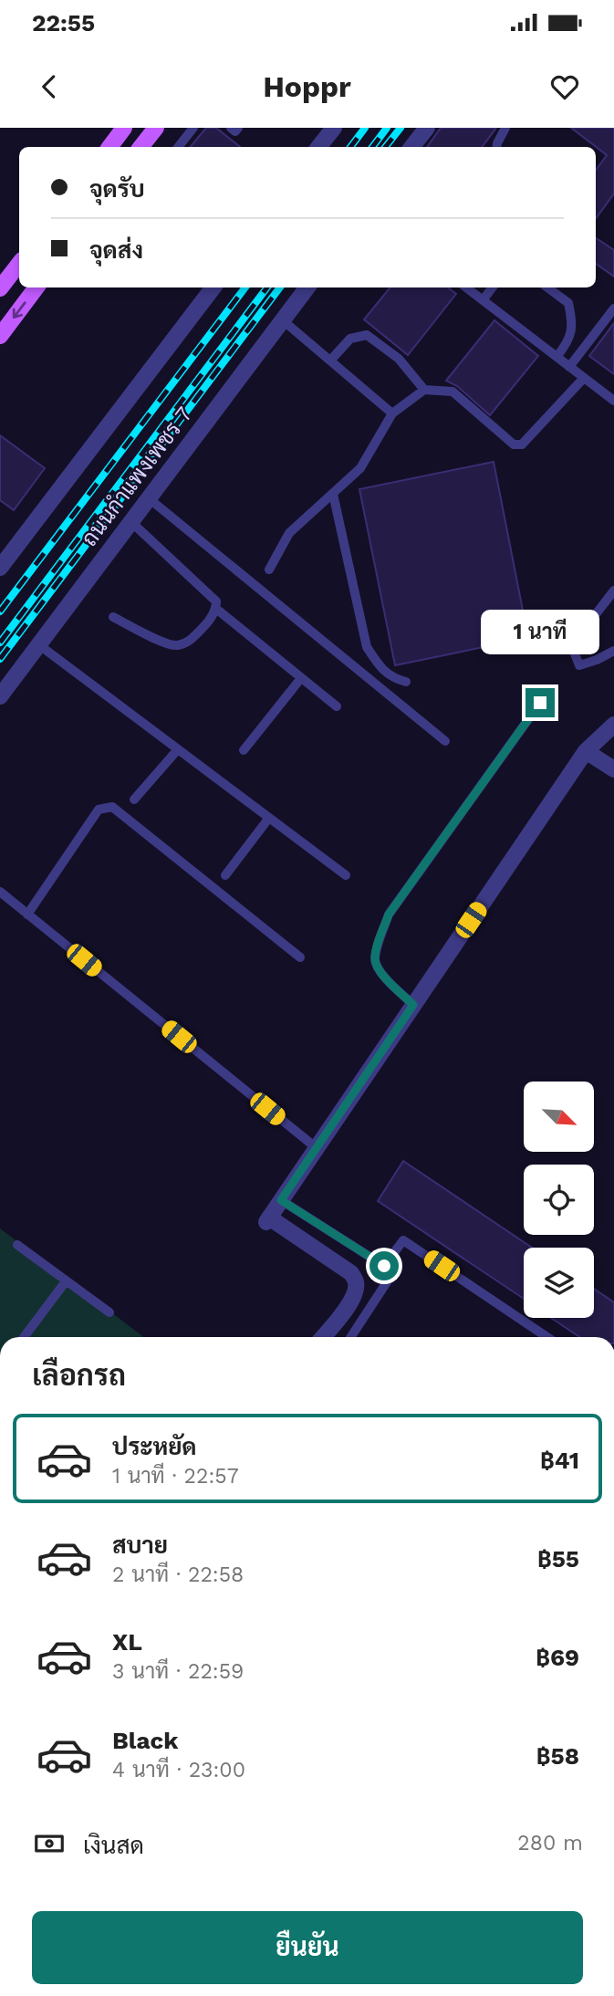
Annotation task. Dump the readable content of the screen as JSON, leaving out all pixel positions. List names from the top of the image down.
{
  "streets": {
    "street": ["ถนนกำแพงเพชร 7"]
  },
  "north": "bottom right",
  "page": {
    "status": "22:55",
    "header": "Hoppr",
    "banner": ["จุดรับ", "จุดส่ง"],
    "bubble": "1 นาที",
    "heading": "เลือกรถ",
    "list": [
      {
        "name": "ประหยัด",
        "note": "1 นาที · 22:57",
        "value": "฿41"
      },
      {
        "name": "สบาย",
        "note": "2 นาที · 22:58",
        "value": "฿55"
      },
      {
        "name": "XL",
        "note": "3 นาที · 22:59",
        "value": "฿69"
      },
      {
        "name": "Black",
        "note": "4 นาที · 23:00",
        "value": "฿58"
      }
    ],
    "pay": ["เงินสด", "280 m"],
    "buttons": "ยืนยัน"
  }
}
